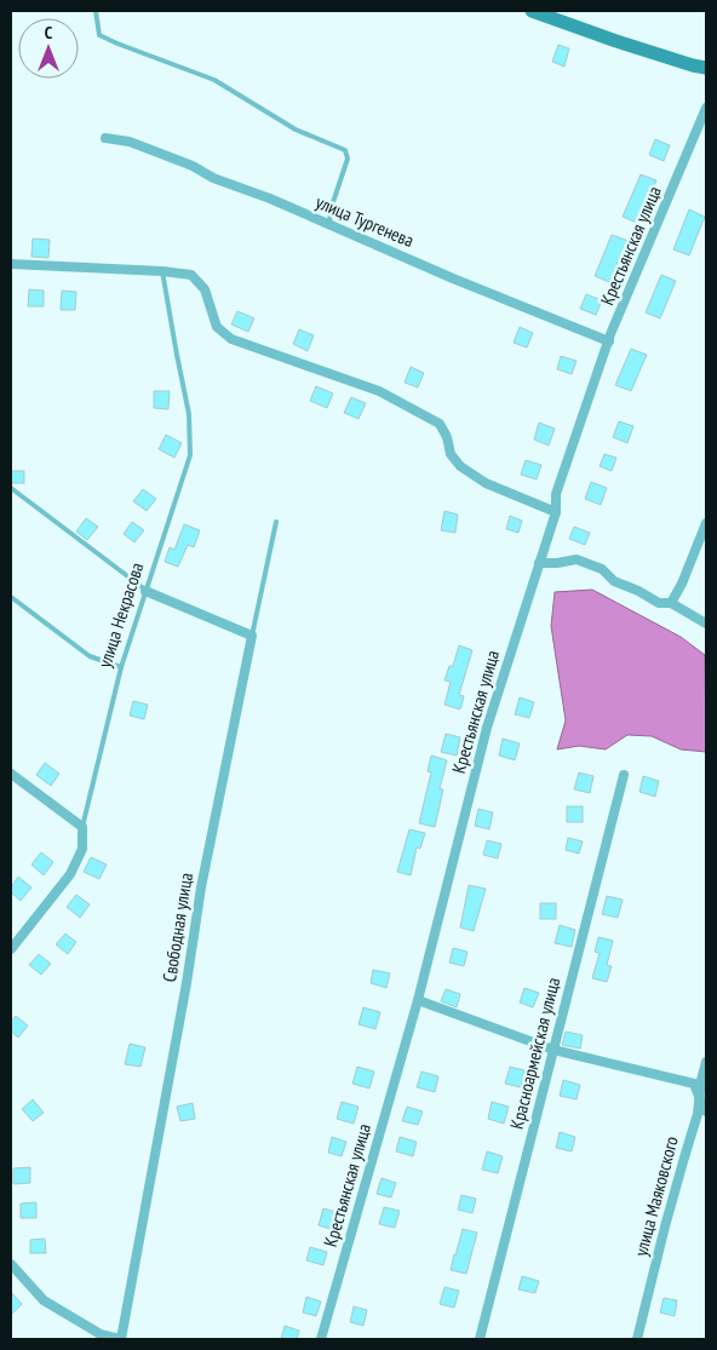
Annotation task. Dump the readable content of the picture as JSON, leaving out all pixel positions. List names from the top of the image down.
{
  "streets": {
    "street": [
      "улица Тургенева",
      "Крестьянская улица",
      "улица Некрасова",
      "Свободная улица",
      "Красноармейская улица",
      "улица Маяковского"
    ]
  },
  "crossings": [
    ["улица Тургенева", "Крестьянская улица"]
  ],
  "north": "top"
}
